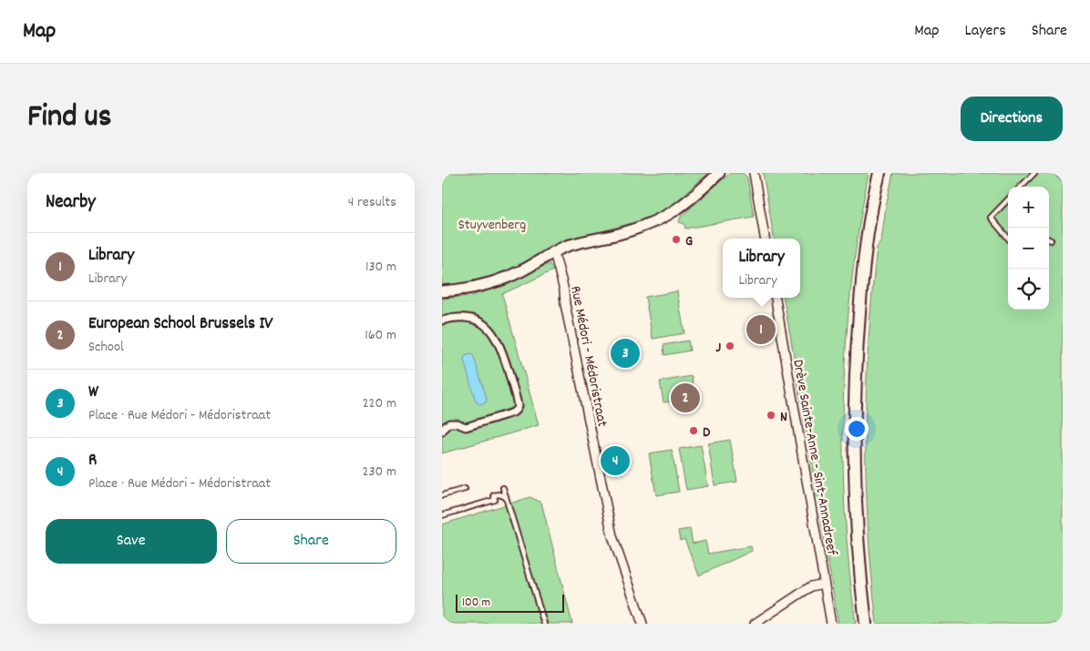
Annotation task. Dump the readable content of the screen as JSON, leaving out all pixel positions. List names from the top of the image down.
{
  "streets": {
    "street": ["Rue Médori - Médoristraat", "Drève Sainte-Anne - Sint-Annadreef"]
  },
  "parks": ["Stuyvenberg"],
  "places": [
    "G",
    "J",
    "N",
    "D"
  ],
  "scale_bar": "100 m",
  "page": {
    "header": "Map",
    "nav": ["Map", "Layers", "Share"],
    "title": "Find us",
    "buttons": [
      "Directions",
      ["Save", "Share"]
    ],
    "heading": ["Nearby", "4 results"],
    "map_buttons": ["+", "−"],
    "list": [
      {
        "mark": "1",
        "name": "Library",
        "note": "Library",
        "value": "130 m"
      },
      {
        "mark": "2",
        "name": "European School Brussels IV",
        "note": "School",
        "value": "160 m"
      },
      {
        "mark": "3",
        "name": "W",
        "note": "Place · Rue Médori - Médoristraat",
        "value": "220 m"
      },
      {
        "mark": "4",
        "name": "R",
        "note": "Place · Rue Médori - Médoristraat",
        "value": "230 m"
      }
    ],
    "popup": ["Library", "Library"],
    "pins": [
      "1",
      "3",
      "2",
      "4"
    ],
    "scale": "100 m"
  }
}
